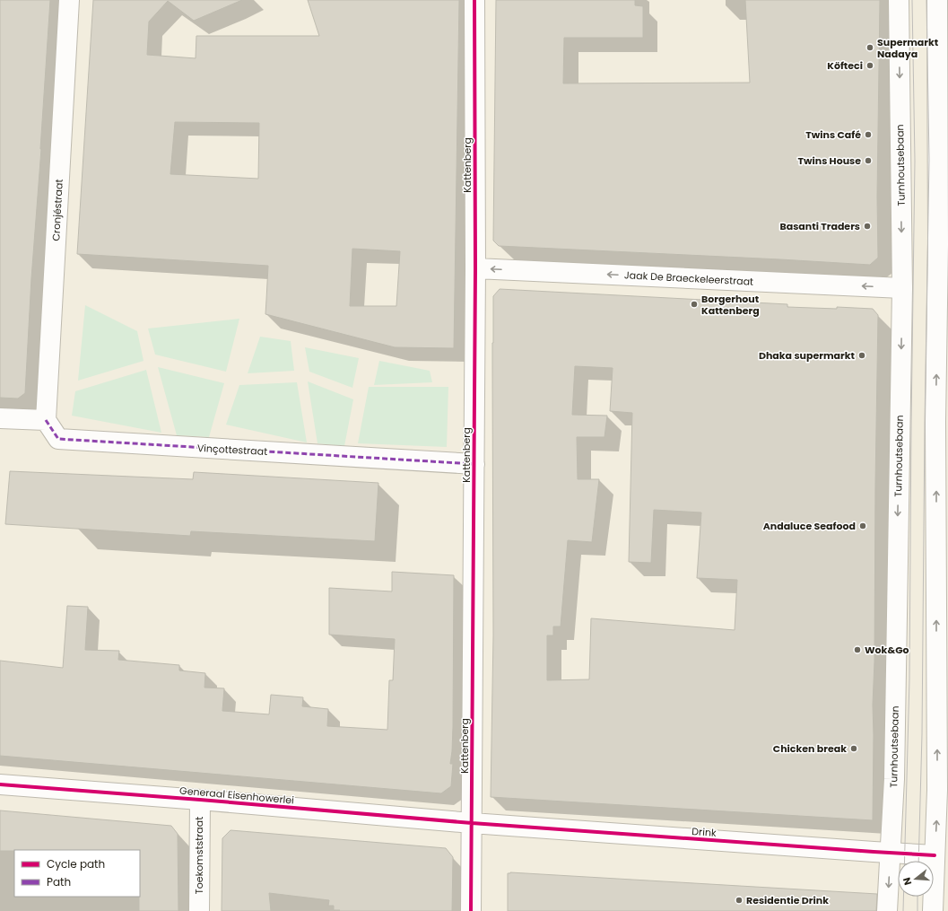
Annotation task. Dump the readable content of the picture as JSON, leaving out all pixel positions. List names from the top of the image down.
{
  "streets": {
    "street": [
      "Kattenberg",
      "Turnhoutsebaan",
      "Cronjéstraat",
      "Jaak De Braeckeleerstraat",
      "Vinçottestraat",
      "Generaal Eisenhowerlei",
      "Drink",
      "Toekomststraat"
    ]
  },
  "crossings": [
    ["Kattenberg", "Jaak De Braeckeleerstraat"],
    ["Kattenberg", "Vinçottestraat"],
    ["Kattenberg", "Generaal Eisenhowerlei"],
    ["Kattenberg", "Drink"],
    ["Turnhoutsebaan", "Jaak De Braeckeleerstraat"],
    ["Turnhoutsebaan", "Drink"],
    ["Cronjéstraat", "Vinçottestraat"],
    ["Generaal Eisenhowerlei", "Drink"],
    ["Generaal Eisenhowerlei", "Toekomststraat"]
  ],
  "one_way": ["Jaak De Braeckeleerstraat"],
  "places": [
    "Supermarkt Nadaya",
    "Köfteci",
    "Twins Café",
    "Twins House",
    "Basanti Traders",
    "Borgerhout Kattenberg",
    "Dhaka supermarkt",
    "Andaluce Seafood",
    "Wok&Go",
    "Chicken break",
    "Residentie Drink"
  ],
  "legend": ["Cycle path", "Path"],
  "north": "left"
}
